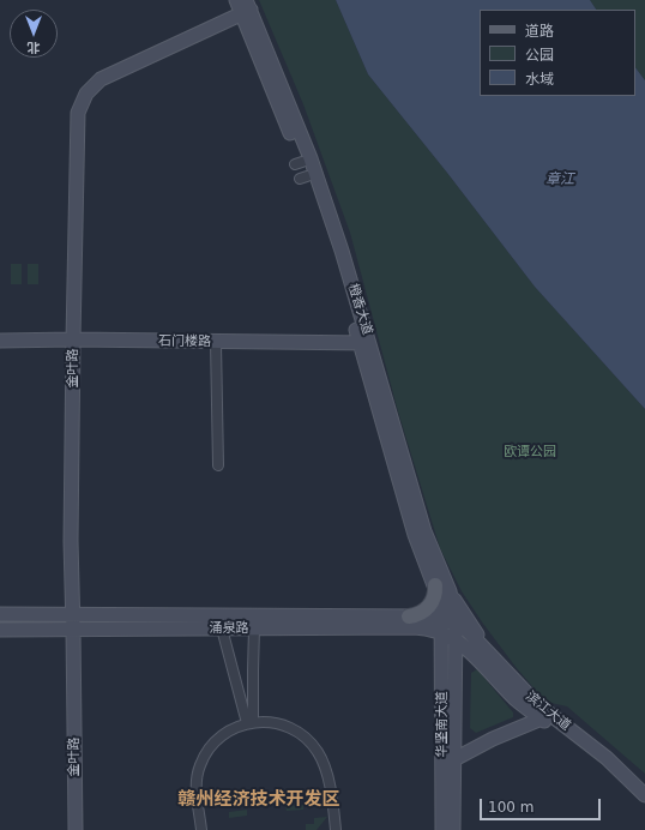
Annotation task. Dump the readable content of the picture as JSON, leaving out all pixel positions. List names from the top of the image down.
{
  "streets": {
    "main road": [
      "橙香大道",
      "石门楼路",
      "金叶路",
      "涌泉路",
      "滨江大道",
      "华坚南大道"
    ]
  },
  "crossings": [
    ["橙香大道", "石门楼路"],
    ["橙香大道", "金叶路"],
    ["橙香大道", "涌泉路"],
    ["橙香大道", "滨江大道"],
    ["橙香大道", "华坚南大道"],
    ["石门楼路", "金叶路"],
    ["金叶路", "涌泉路"],
    ["涌泉路", "滨江大道"],
    ["涌泉路", "华坚南大道"],
    ["滨江大道", "华坚南大道"]
  ],
  "districts": ["赣州经济技术开发区"],
  "water": ["章江"],
  "parks": ["欧谭公园"],
  "legend": ["道路", "公园", "水域"],
  "scale_bar": "100 m",
  "north": "bottom"
}
